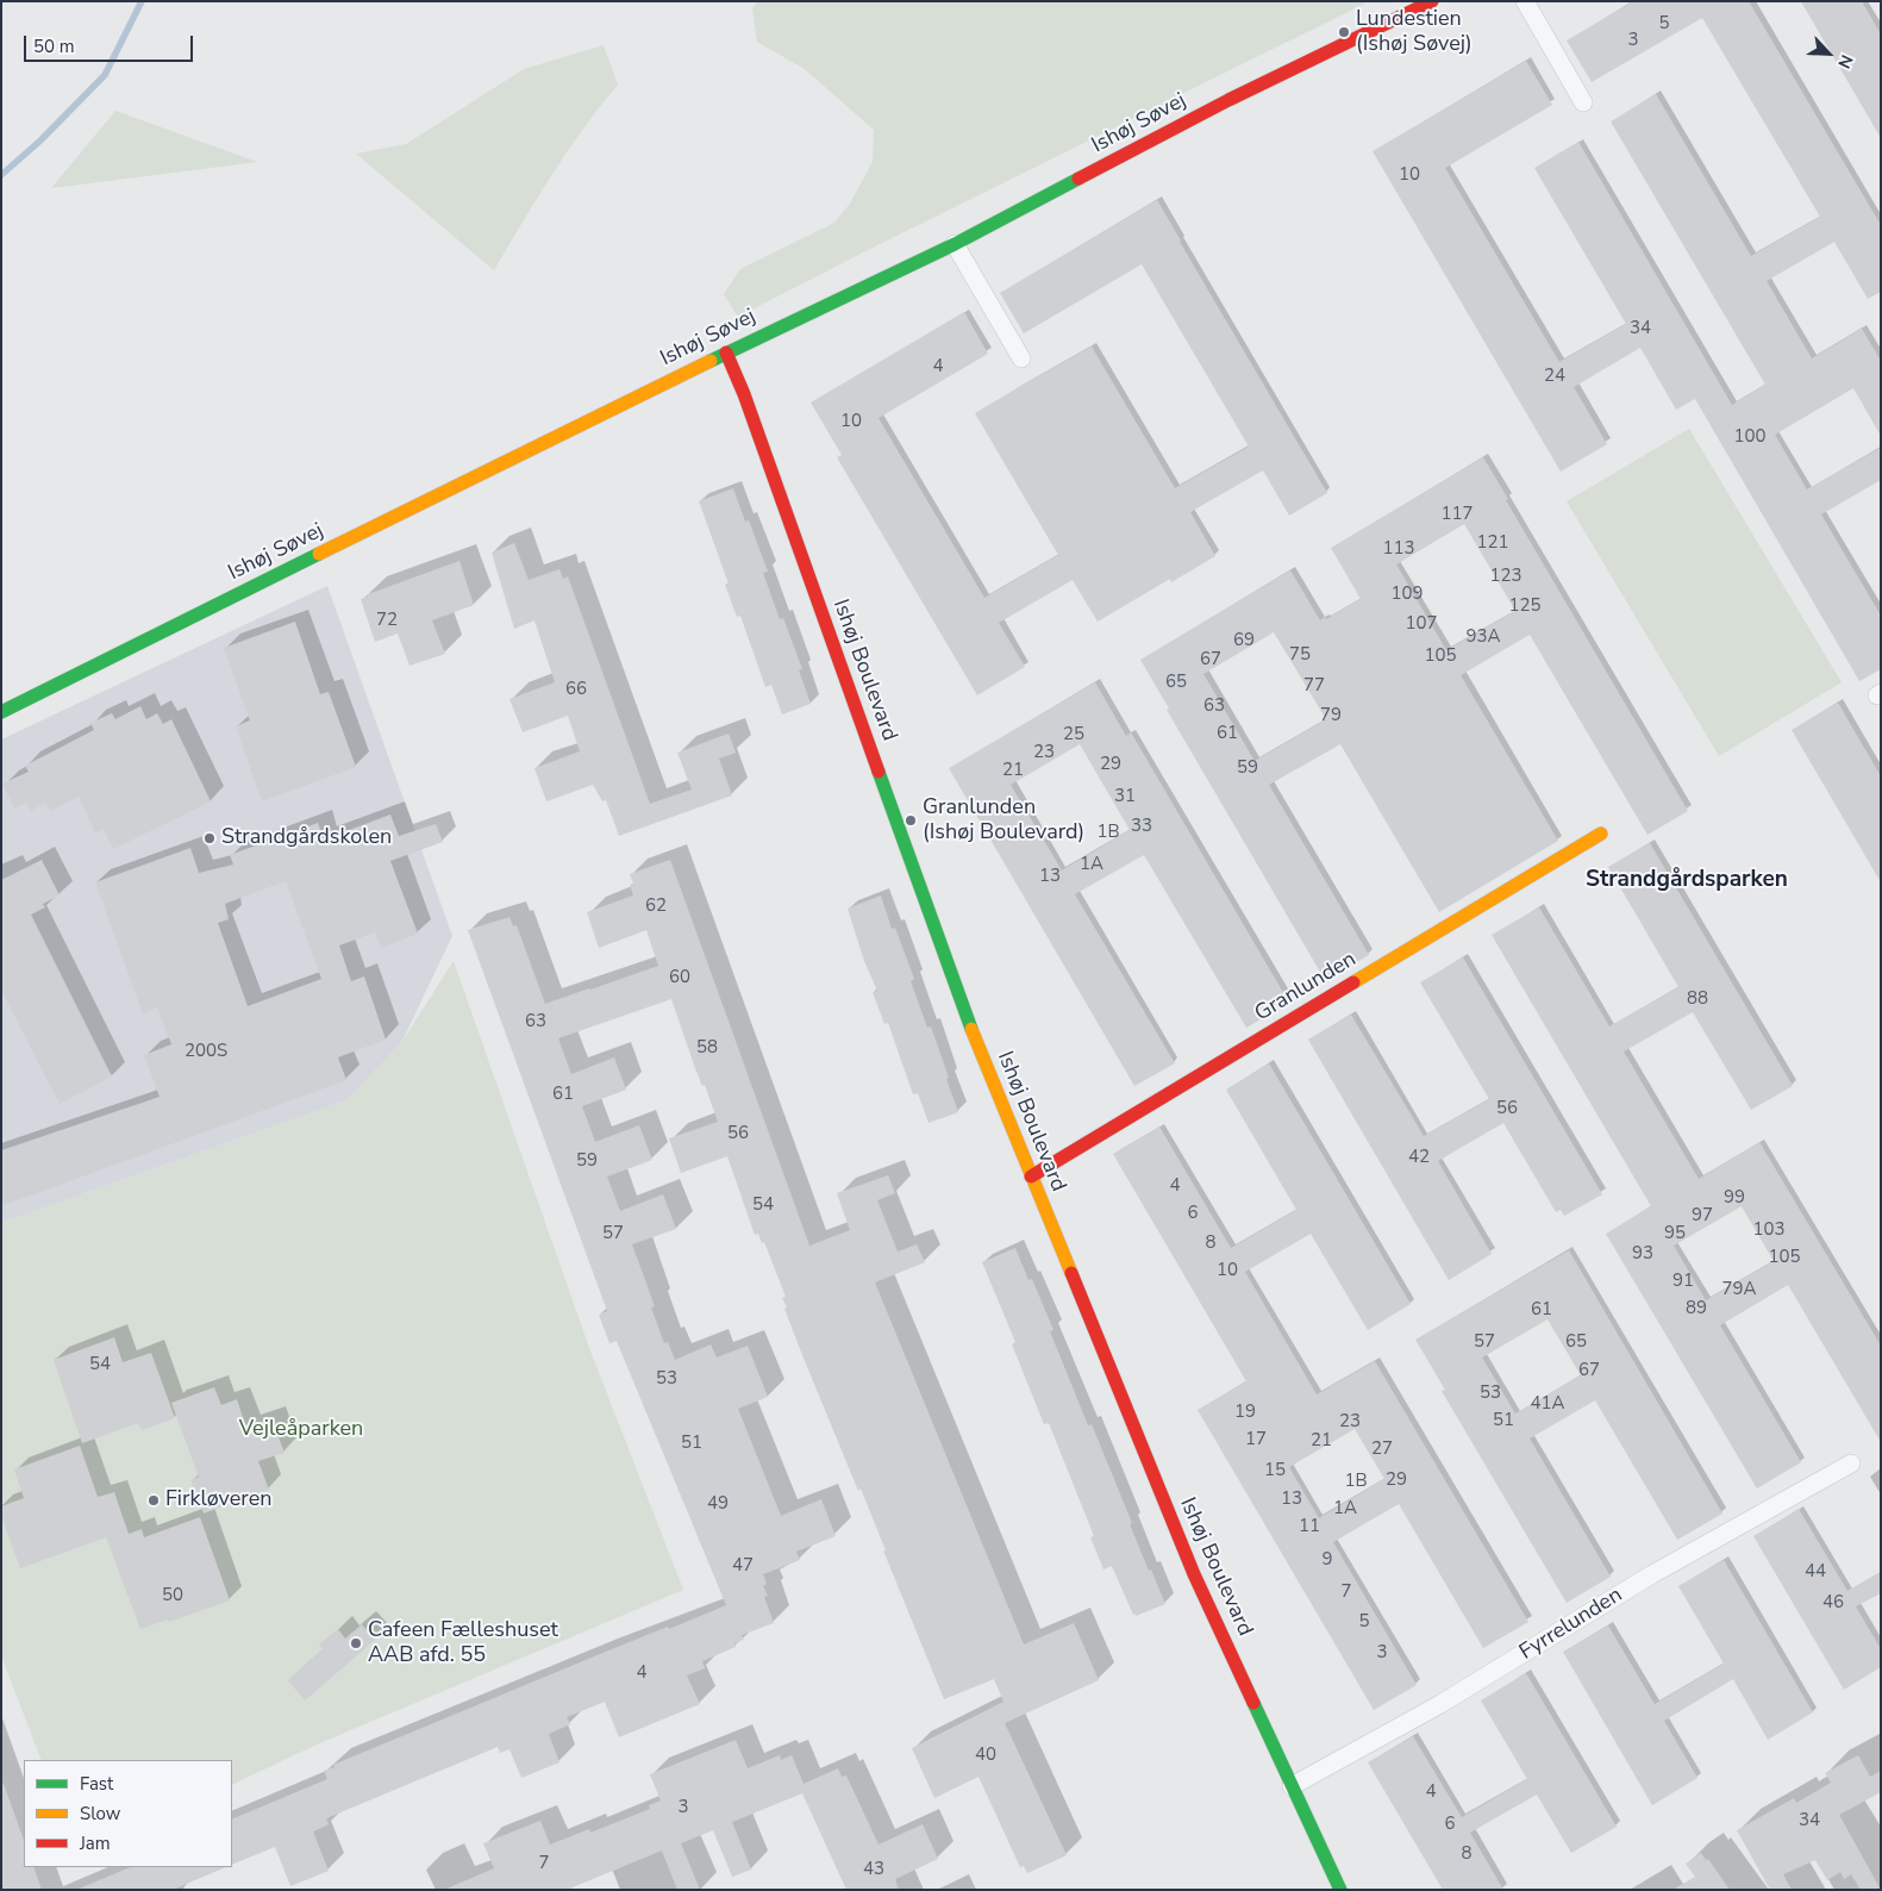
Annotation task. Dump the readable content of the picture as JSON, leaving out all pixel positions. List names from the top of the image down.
{
  "streets": {
    "street": [
      "Ishøj Søvej",
      "Ishøj Boulevard",
      "Granlunden",
      "Fyrrelunden"
    ]
  },
  "crossings": [
    ["Ishøj Søvej", "Ishøj Boulevard"],
    ["Ishøj Boulevard", "Granlunden"],
    ["Ishøj Boulevard", "Fyrrelunden"]
  ],
  "districts": ["Strandgårdsparken"],
  "parks": ["Vejleåparken"],
  "places": [
    "Lundestien (Ishøj Søvej)",
    "Granlunden (Ishøj Boulevard)",
    "Strandgårdskolen",
    "Firkløveren",
    "Cafeen Fælleshuset AAB afd. 55"
  ],
  "house_numbers": [
    "5",
    "3",
    "10",
    "34",
    "4",
    "24",
    "10",
    "100",
    "117",
    "121",
    "113",
    "123",
    "109",
    "125",
    "72",
    "107",
    "93A",
    "69",
    "75",
    "105",
    "67",
    "65",
    "77",
    "66",
    "63",
    "79",
    "61",
    "25",
    "23",
    "29",
    "59",
    "21",
    "31",
    "33",
    "1B",
    "1A",
    "13",
    "62",
    "60",
    "88",
    "63",
    "58",
    "200S",
    "61",
    "56",
    "56",
    "42",
    "59",
    "4",
    "99",
    "54",
    "6",
    "97",
    "103",
    "57",
    "95",
    "8",
    "93",
    "105",
    "10",
    "91",
    "79A",
    "89",
    "61",
    "57",
    "65",
    "54",
    "67",
    "53",
    "53",
    "41A",
    "19",
    "51",
    "23",
    "17",
    "21",
    "51",
    "27",
    "15",
    "29",
    "1B",
    "13",
    "49",
    "1A",
    "11",
    "9",
    "47",
    "44",
    "7",
    "50",
    "46",
    "5",
    "3",
    "4",
    "40",
    "4",
    "3",
    "34",
    "6",
    "8",
    "7",
    "43"
  ],
  "legend": ["Fast", "Slow", "Jam"],
  "scale_bar": "50 m",
  "north": "bottom right"
}
